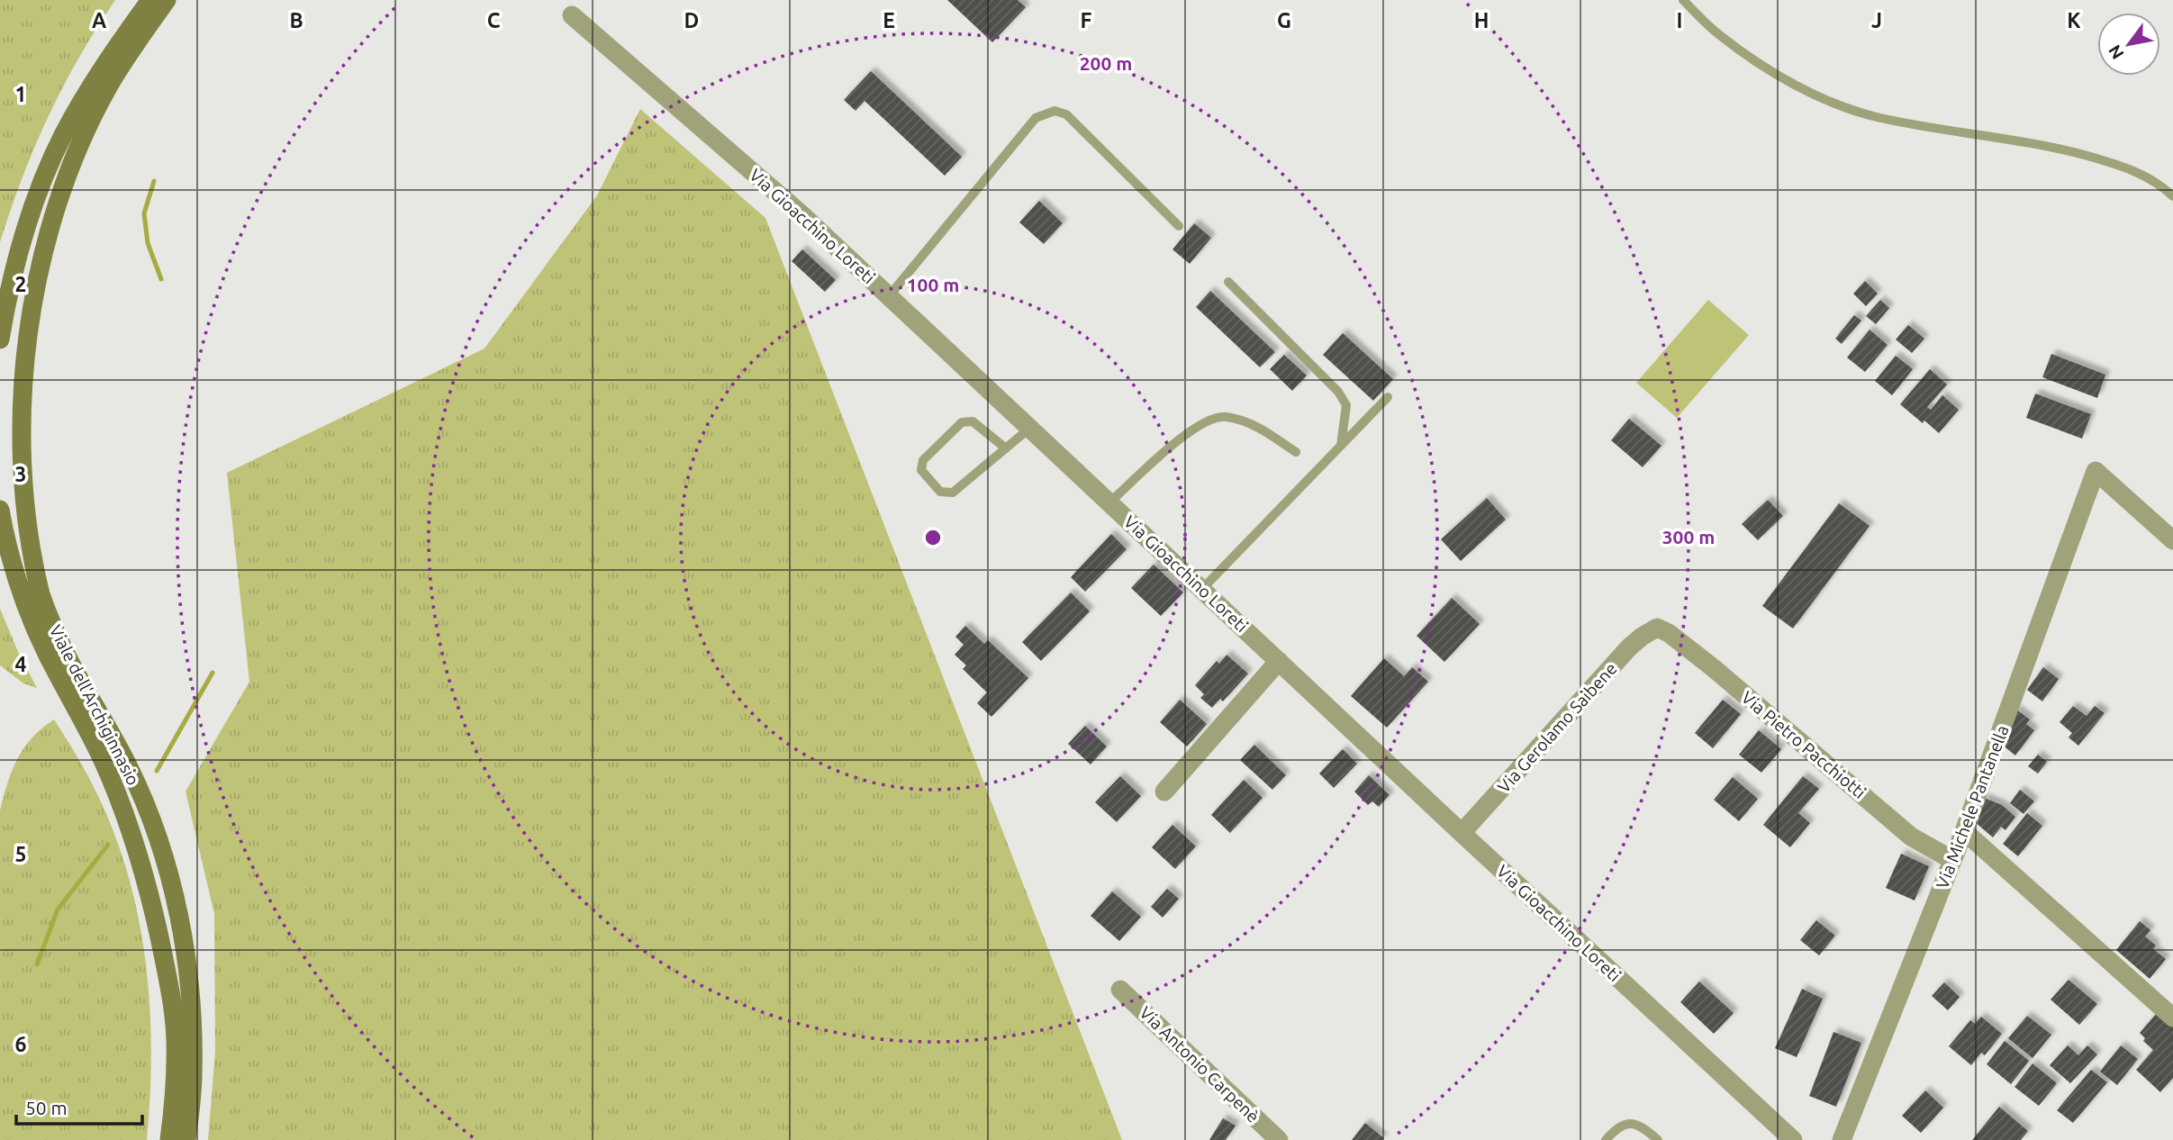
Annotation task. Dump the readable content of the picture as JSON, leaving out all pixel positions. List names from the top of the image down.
{
  "streets": {
    "street": [
      "Via Gioacchino Loreti",
      "Viale dell'Archiginnasio",
      "Via Gerolamo Saibene",
      "Via Pietro Pacchiotti",
      "Via Michele Pantanella",
      "Via Antonio Carpenè"
    ]
  },
  "crossings": [
    ["Via Gioacchino Loreti", "Via Gerolamo Saibene"],
    ["Via Gerolamo Saibene", "Via Pietro Pacchiotti"],
    ["Via Pietro Pacchiotti", "Via Michele Pantanella"]
  ],
  "scale_bar": "50 m",
  "north": "bottom left",
  "grid": {
    "columns": [
      "A",
      "B",
      "C",
      "D",
      "E",
      "F",
      "G",
      "H",
      "I",
      "J",
      "K"
    ],
    "rows": [
      "1",
      "2",
      "3",
      "4",
      "5",
      "6"
    ]
  },
  "rings": ["200 m", "100 m", "300 m"]
}
